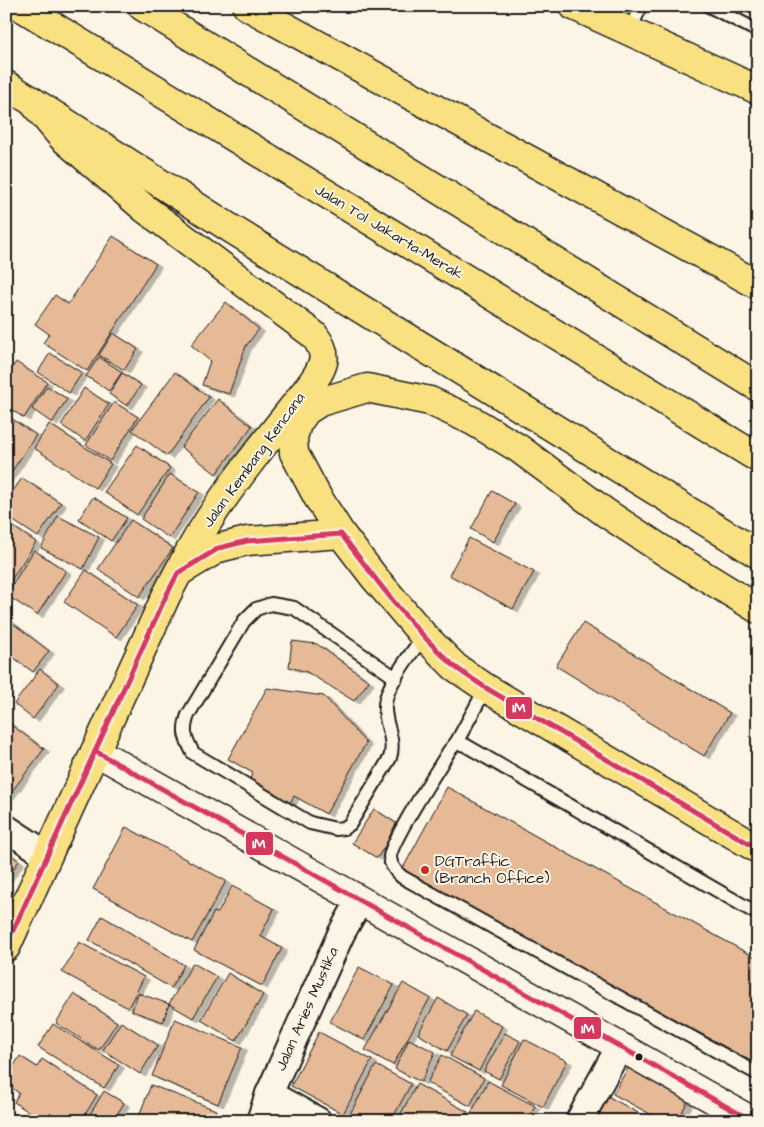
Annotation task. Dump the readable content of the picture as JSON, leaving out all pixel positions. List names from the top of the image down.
{
  "streets": {
    "main road": ["Jalan Tol Jakarta–Merak", "Jalan Kembang Kencana"],
    "street": ["Jalan Aries Mustika"]
  },
  "places": ["DGTraffic (Branch Office)"],
  "lines": ["transit line 1M"]
}
